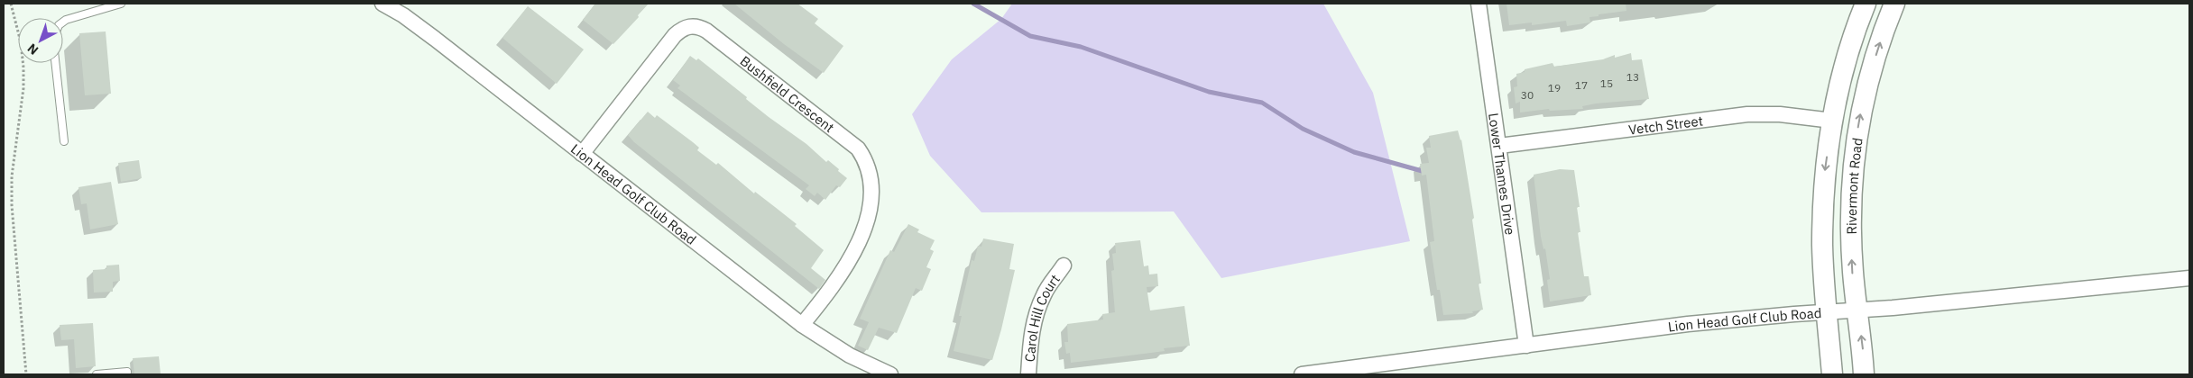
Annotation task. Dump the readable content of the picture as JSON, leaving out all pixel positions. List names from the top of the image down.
{
  "streets": {
    "street": [
      "Bushfield Crescent",
      "Vetch Street",
      "Lower Thames Drive",
      "Rivermont Road",
      "Lion Head Golf Club Road",
      "Carol Hill Court"
    ]
  },
  "crossings": [
    ["Bushfield Crescent", "Lion Head Golf Club Road"],
    ["Vetch Street", "Lower Thames Drive"],
    ["Vetch Street", "Rivermont Road"],
    ["Lower Thames Drive", "Lion Head Golf Club Road"],
    ["Rivermont Road", "Lion Head Golf Club Road"]
  ],
  "house_numbers": [
    "13",
    "15",
    "17",
    "19",
    "30"
  ],
  "north": "bottom left"
}
